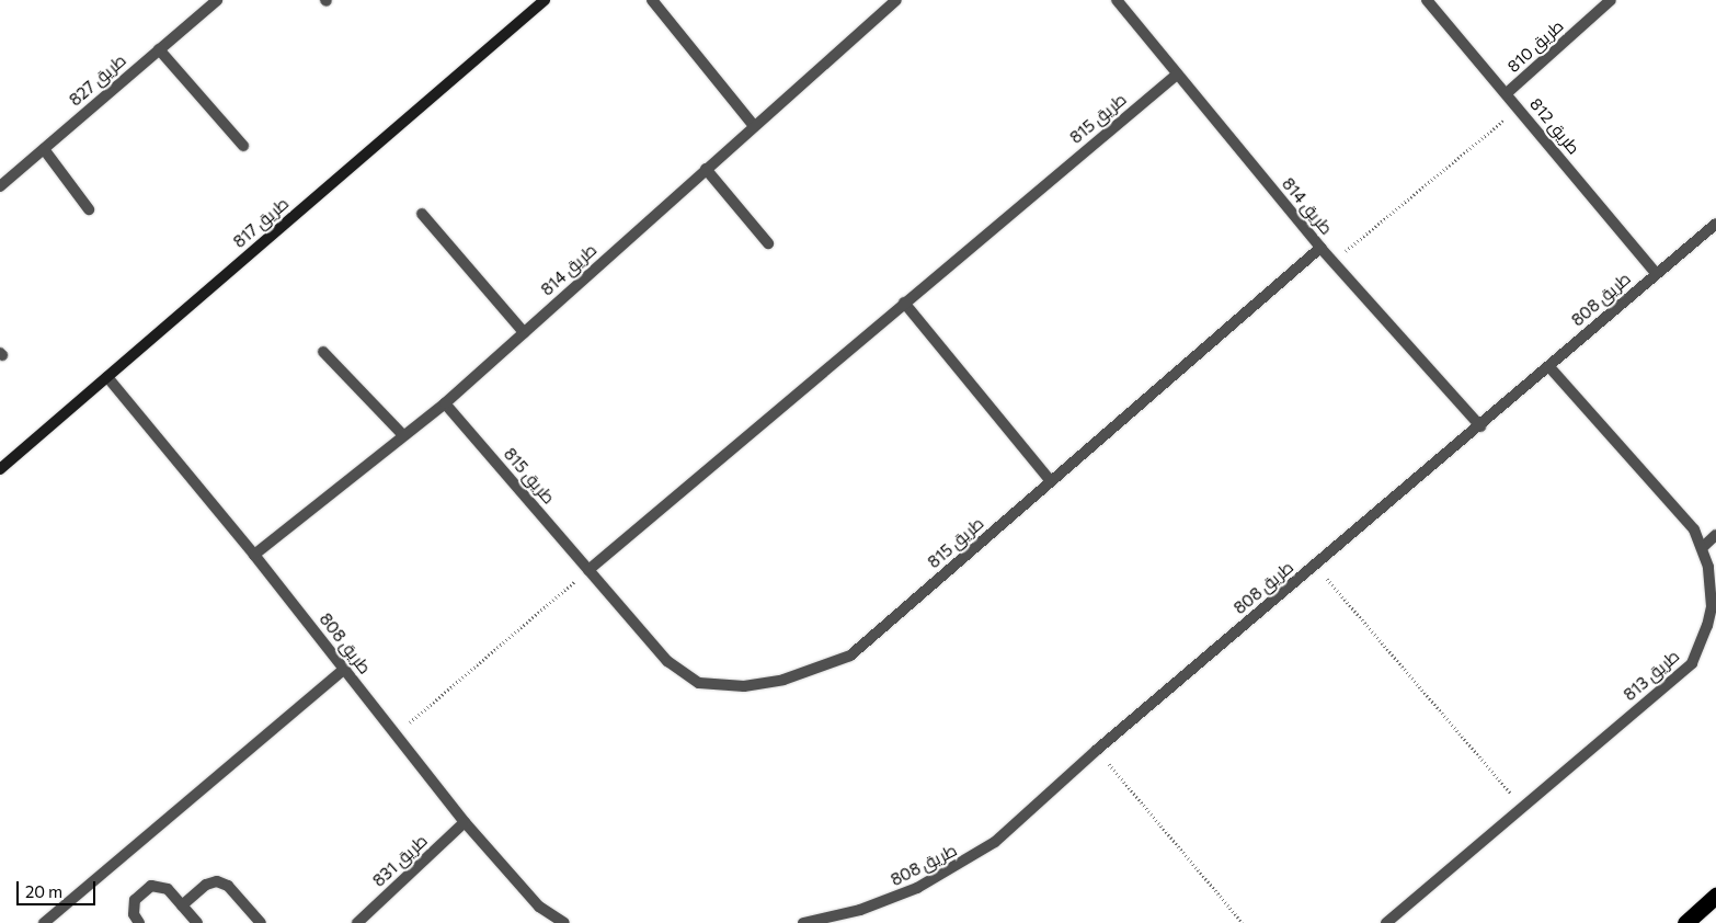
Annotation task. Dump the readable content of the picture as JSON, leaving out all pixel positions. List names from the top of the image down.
{
  "streets": {
    "street": [
      "طريق 810",
      "طريق 827",
      "طريق 815",
      "طريق 812",
      "طريق 814",
      "طريق 817",
      "طريق 808",
      "طريق 813",
      "طريق 831"
    ]
  },
  "crossings": [
    ["طريق 810", "طريق 812"],
    ["طريق 815", "طريق 814"],
    ["طريق 812", "طريق 808"],
    ["طريق 814", "طريق 808"],
    ["طريق 817", "طريق 808"],
    ["طريق 808", "طريق 813"],
    ["طريق 808", "طريق 831"]
  ],
  "scale_bar": "20 m"
}
